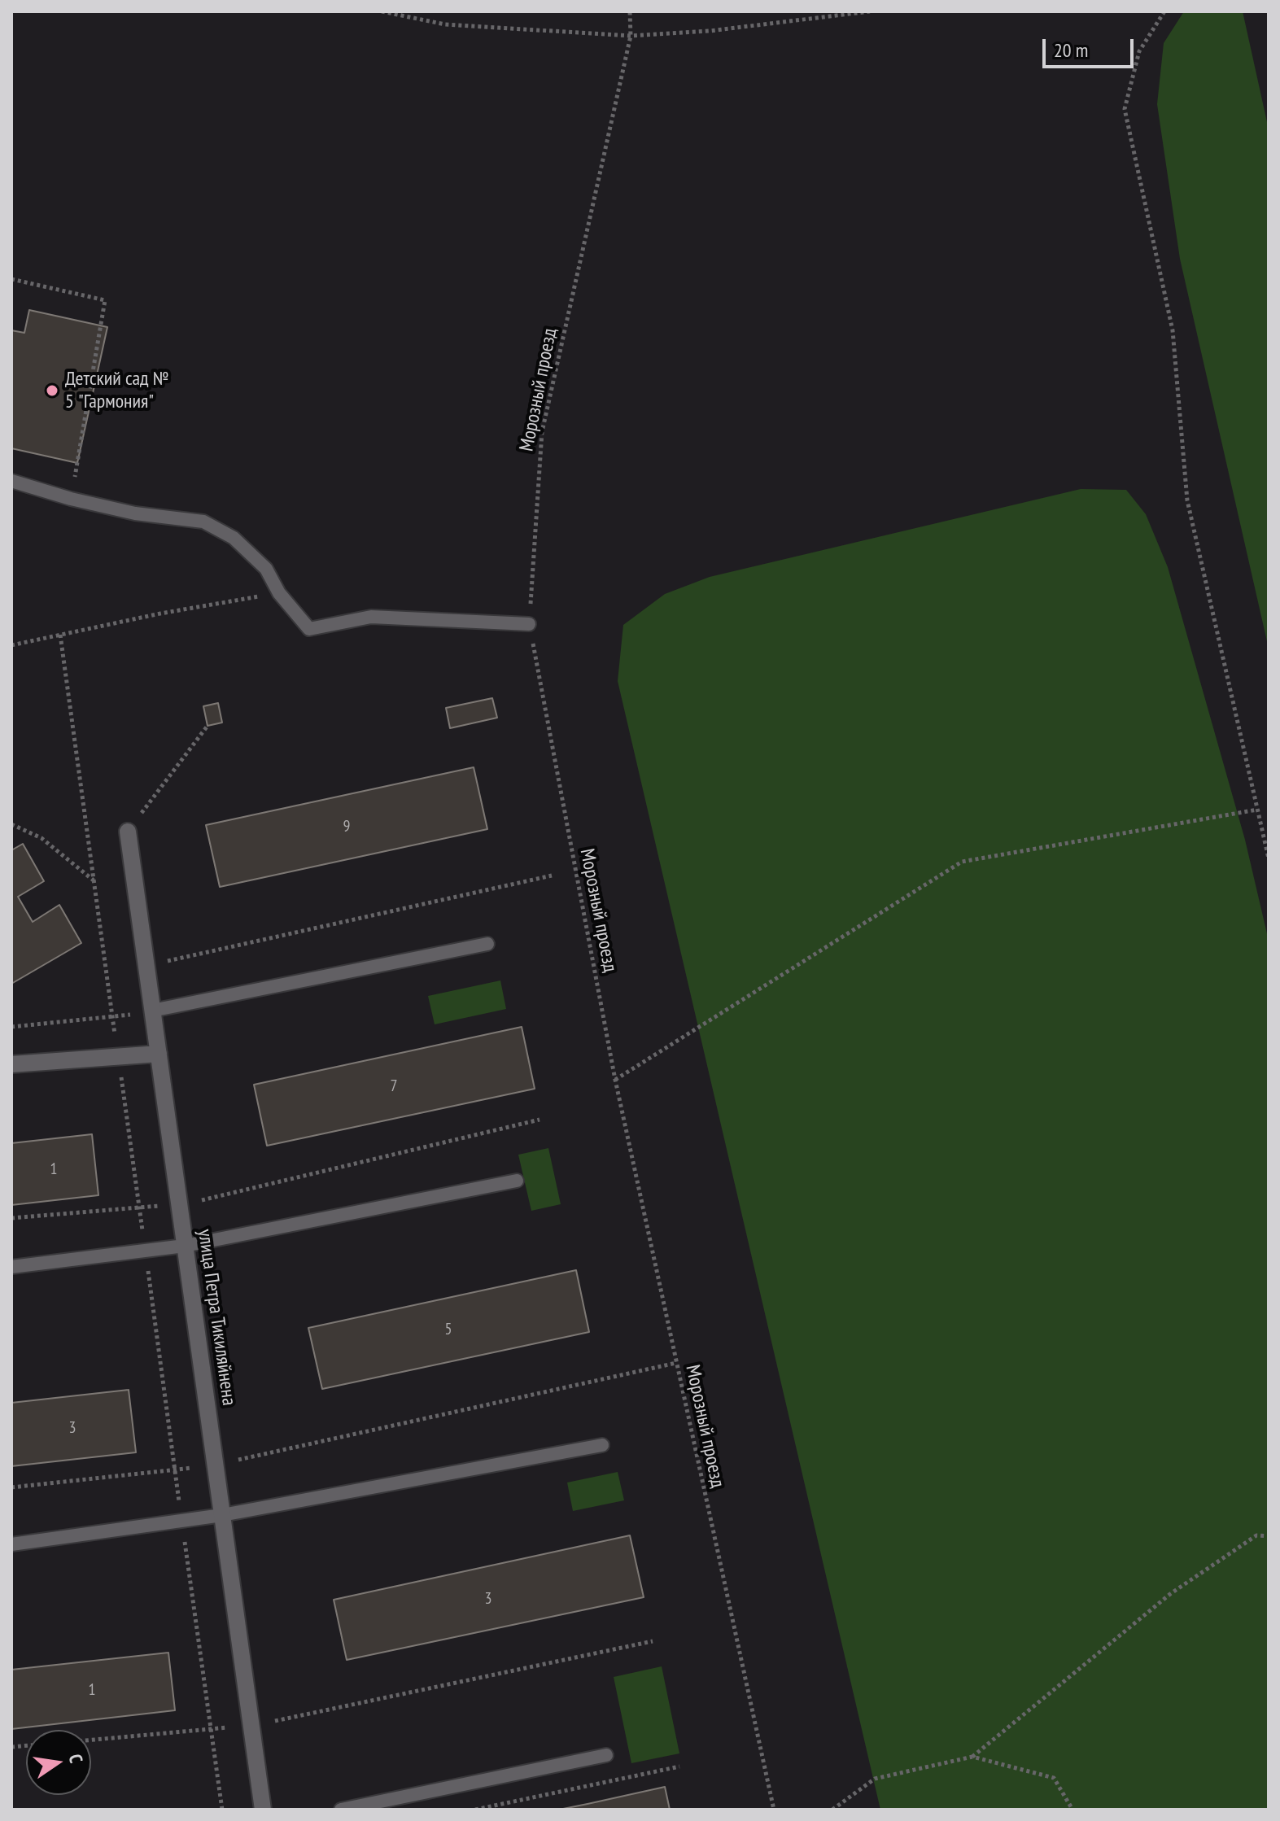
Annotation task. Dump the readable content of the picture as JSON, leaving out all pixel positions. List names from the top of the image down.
{
  "streets": {
    "street": ["улица Петра Тикиляйнена"],
    "path": ["Морозный проезд"]
  },
  "places": ["Детский сад № 5 \"Гармония\""],
  "house_numbers": [
    "9",
    "7",
    "1",
    "5",
    "3",
    "3",
    "1"
  ],
  "scale_bar": "20 m",
  "north": "right"
}
